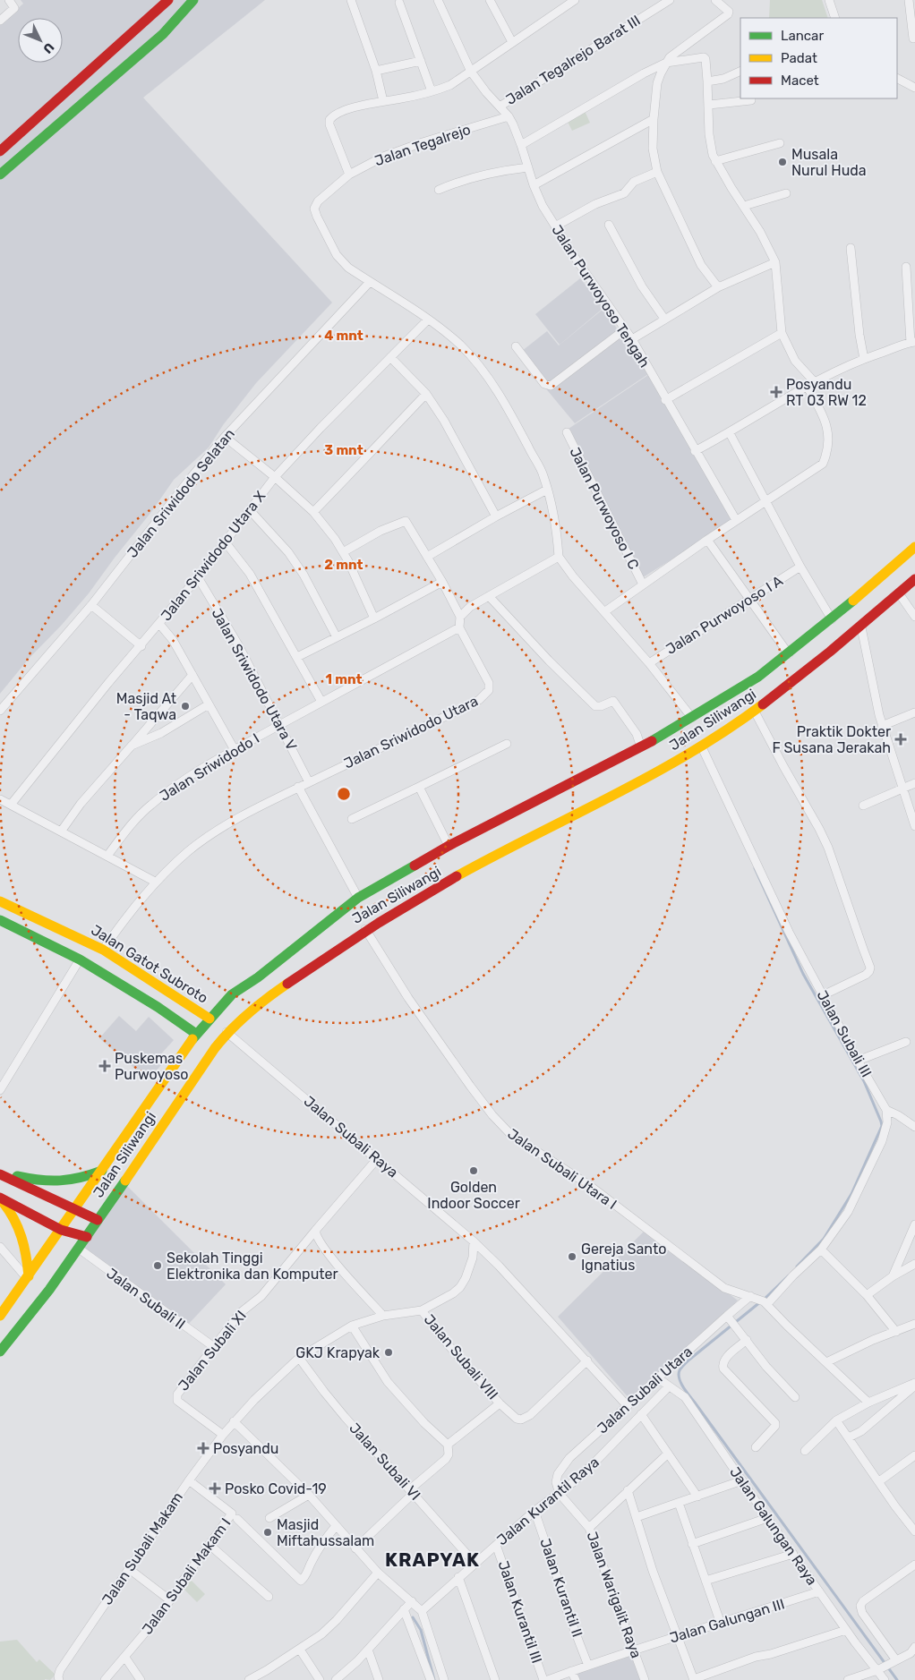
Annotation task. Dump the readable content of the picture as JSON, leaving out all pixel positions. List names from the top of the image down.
{
  "streets": {
    "main road": ["Jalan Siliwangi", "Jalan Gatot Subroto"],
    "street": [
      "Jalan Tegalrejo Barat III",
      "Jalan Tegalrejo",
      "Jalan Purwoyoso Tengah",
      "Jalan Sriwidodo Selatan",
      "Jalan Purwoyoso I C",
      "Jalan Sriwidodo Utara X",
      "Jalan Purwoyoso I A",
      "Jalan Sriwidodo Utara V",
      "Jalan Sriwidodo Utara",
      "Jalan Sriwidodo I",
      "Jalan Subali III",
      "Jalan Subali Raya",
      "Jalan Subali Utara I",
      "Jalan Subali II",
      "Jalan Subali XI",
      "Jalan Subali VIII",
      "Jalan Subali Utara",
      "Jalan Subali VI",
      "Jalan Kurantil Raya",
      "Jalan Galungan Raya",
      "Jalan Subali Makam",
      "Jalan Subali Makam I",
      "Jalan Kurantil II",
      "Jalan Warigalit Raya",
      "Jalan Kurantil III",
      "Jalan Galungan III"
    ]
  },
  "crossings": [
    ["Jalan Tegalrejo Barat III", "Jalan Purwoyoso Tengah"],
    ["Jalan Tegalrejo", "Jalan Purwoyoso Tengah"],
    ["Jalan Tegalrejo", "Jalan Sriwidodo Selatan"],
    ["Jalan Sriwidodo Utara X", "Jalan Sriwidodo Utara V"],
    ["Jalan Purwoyoso I A", "Jalan Siliwangi"],
    ["Jalan Sriwidodo Utara V", "Jalan Sriwidodo Utara"],
    ["Jalan Sriwidodo Utara V", "Jalan Sriwidodo I"],
    ["Jalan Siliwangi", "Jalan Gatot Subroto"],
    ["Jalan Siliwangi", "Jalan Subali III"],
    ["Jalan Siliwangi", "Jalan Subali Raya"],
    ["Jalan Siliwangi", "Jalan Subali Utara I"],
    ["Jalan Siliwangi", "Jalan Subali II"],
    ["Jalan Sriwidodo Utara", "Jalan Sriwidodo I"],
    ["Jalan Sriwidodo Utara", "Jalan Gatot Subroto"],
    ["Jalan Gatot Subroto", "Jalan Subali Raya"],
    ["Jalan Subali Raya", "Jalan Subali XI"],
    ["Jalan Subali Raya", "Jalan Subali VIII"],
    ["Jalan Subali Raya", "Jalan Subali Utara"],
    ["Jalan Subali Utara I", "Jalan Subali Utara"],
    ["Jalan Subali II", "Jalan Subali XI"],
    ["Jalan Subali XI", "Jalan Subali Makam"],
    ["Jalan Subali Utara", "Jalan Kurantil Raya"],
    ["Jalan Subali Utara", "Jalan Galungan Raya"],
    ["Jalan Subali Utara", "Jalan Warigalit Raya"],
    ["Jalan Subali VI", "Jalan Kurantil Raya"],
    ["Jalan Kurantil Raya", "Jalan Galungan Raya"],
    ["Jalan Kurantil Raya", "Jalan Kurantil II"],
    ["Jalan Kurantil Raya", "Jalan Warigalit Raya"],
    ["Jalan Kurantil Raya", "Jalan Kurantil III"],
    ["Jalan Galungan Raya", "Jalan Galungan III"],
    ["Jalan Subali Makam", "Jalan Subali Makam I"],
    ["Jalan Kurantil II", "Jalan Galungan III"],
    ["Jalan Warigalit Raya", "Jalan Galungan III"]
  ],
  "districts": ["KRAPYAK"],
  "places": {
    "other": [
      "Musala Nurul Huda",
      "Masjid At - Taqwa",
      "Golden Indoor Soccer",
      "Gereja Santo Ignatius",
      "Sekolah Tinggi Elektronika dan Komputer",
      "GKJ Krapyak",
      "Masjid Miftahussalam"
    ],
    "health": [
      "Posyandu RT 03 RW 12",
      "Praktik Dokter F Susana Jerakah",
      "Puskemas Purwoyoso",
      "Posyandu",
      "Posko Covid-19"
    ]
  },
  "legend": ["Lancar", "Padat", "Macet"],
  "north": "bottom right",
  "rings": [
    "4 mnt",
    "3 mnt",
    "2 mnt",
    "1 mnt"
  ]
}
